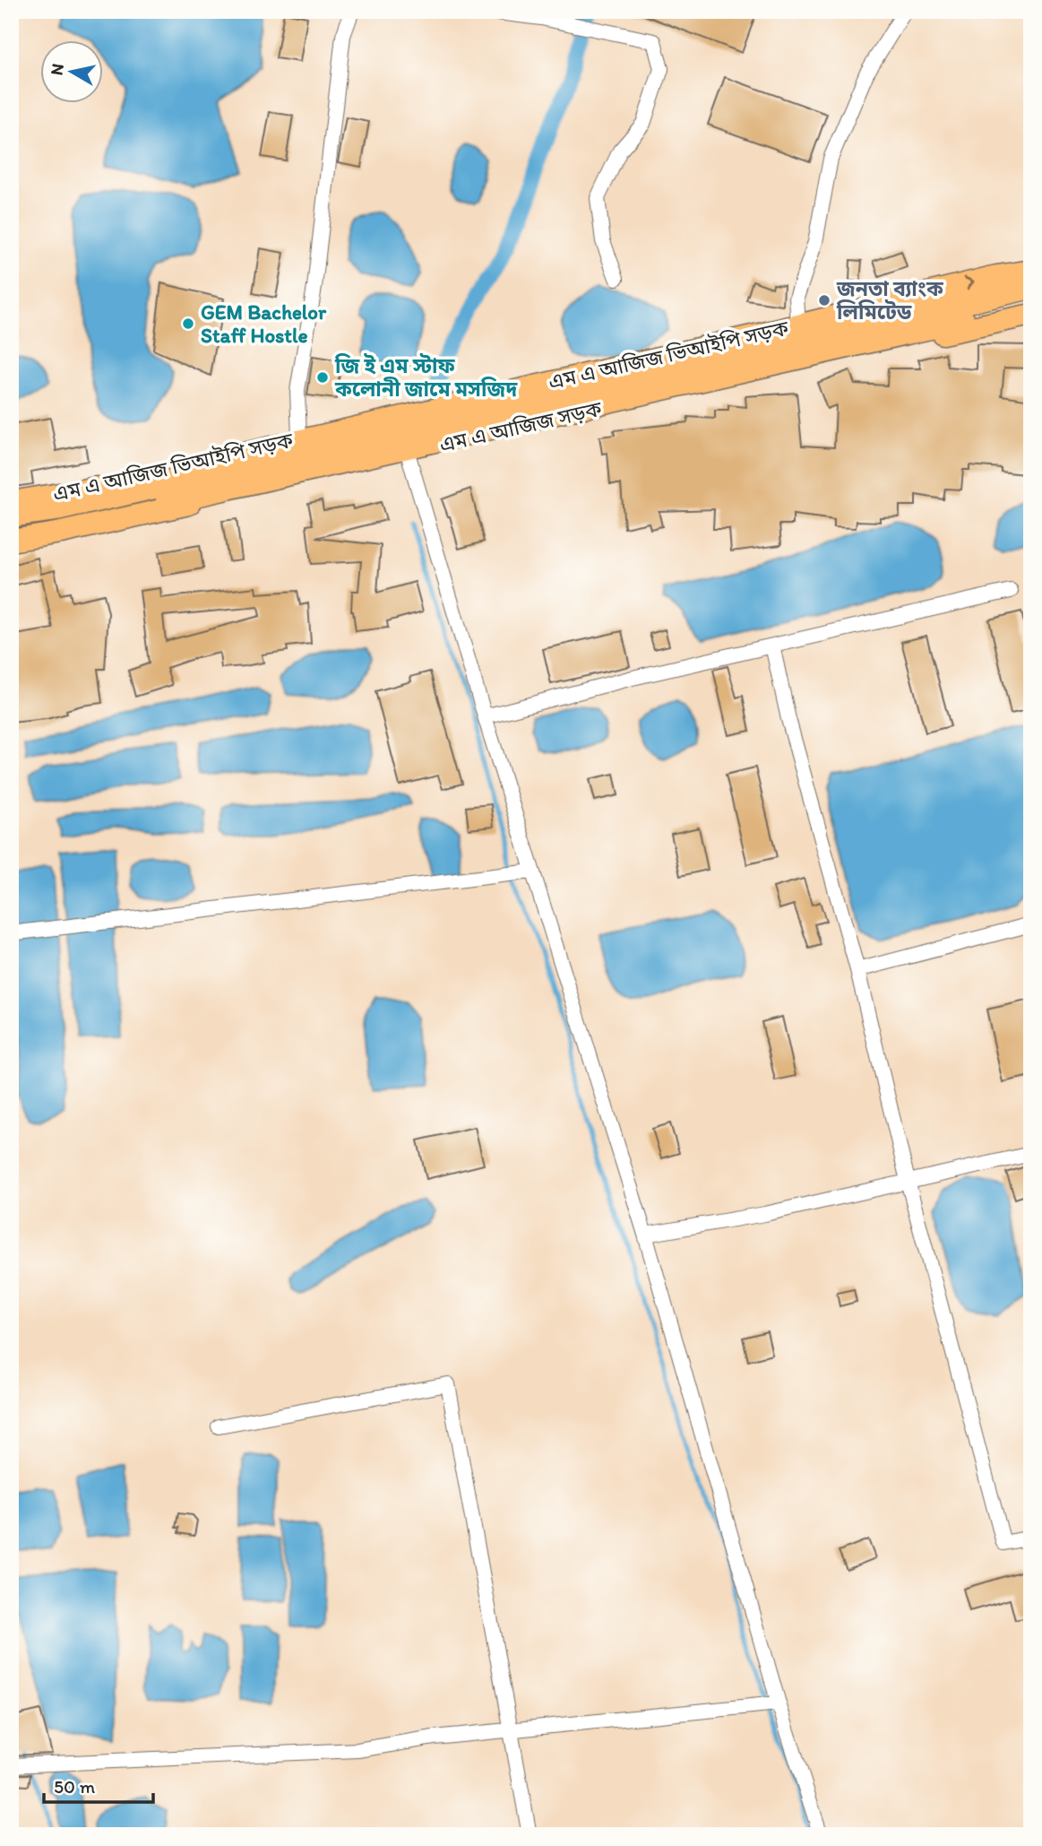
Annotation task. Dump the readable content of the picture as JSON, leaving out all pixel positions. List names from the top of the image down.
{
  "streets": {
    "main road": ["এম এ আজিজ ভিআইপি সড়ক", "এম এ আজিজ সড়ক"]
  },
  "places": ["জনতা ব্যাংক লিমিটেড", "GEM Bachelor Staff Hostle", "জি ই এম স্টাফ কলোনী জামে মসজিদ"],
  "scale_bar": "50 m",
  "north": "left"
}
